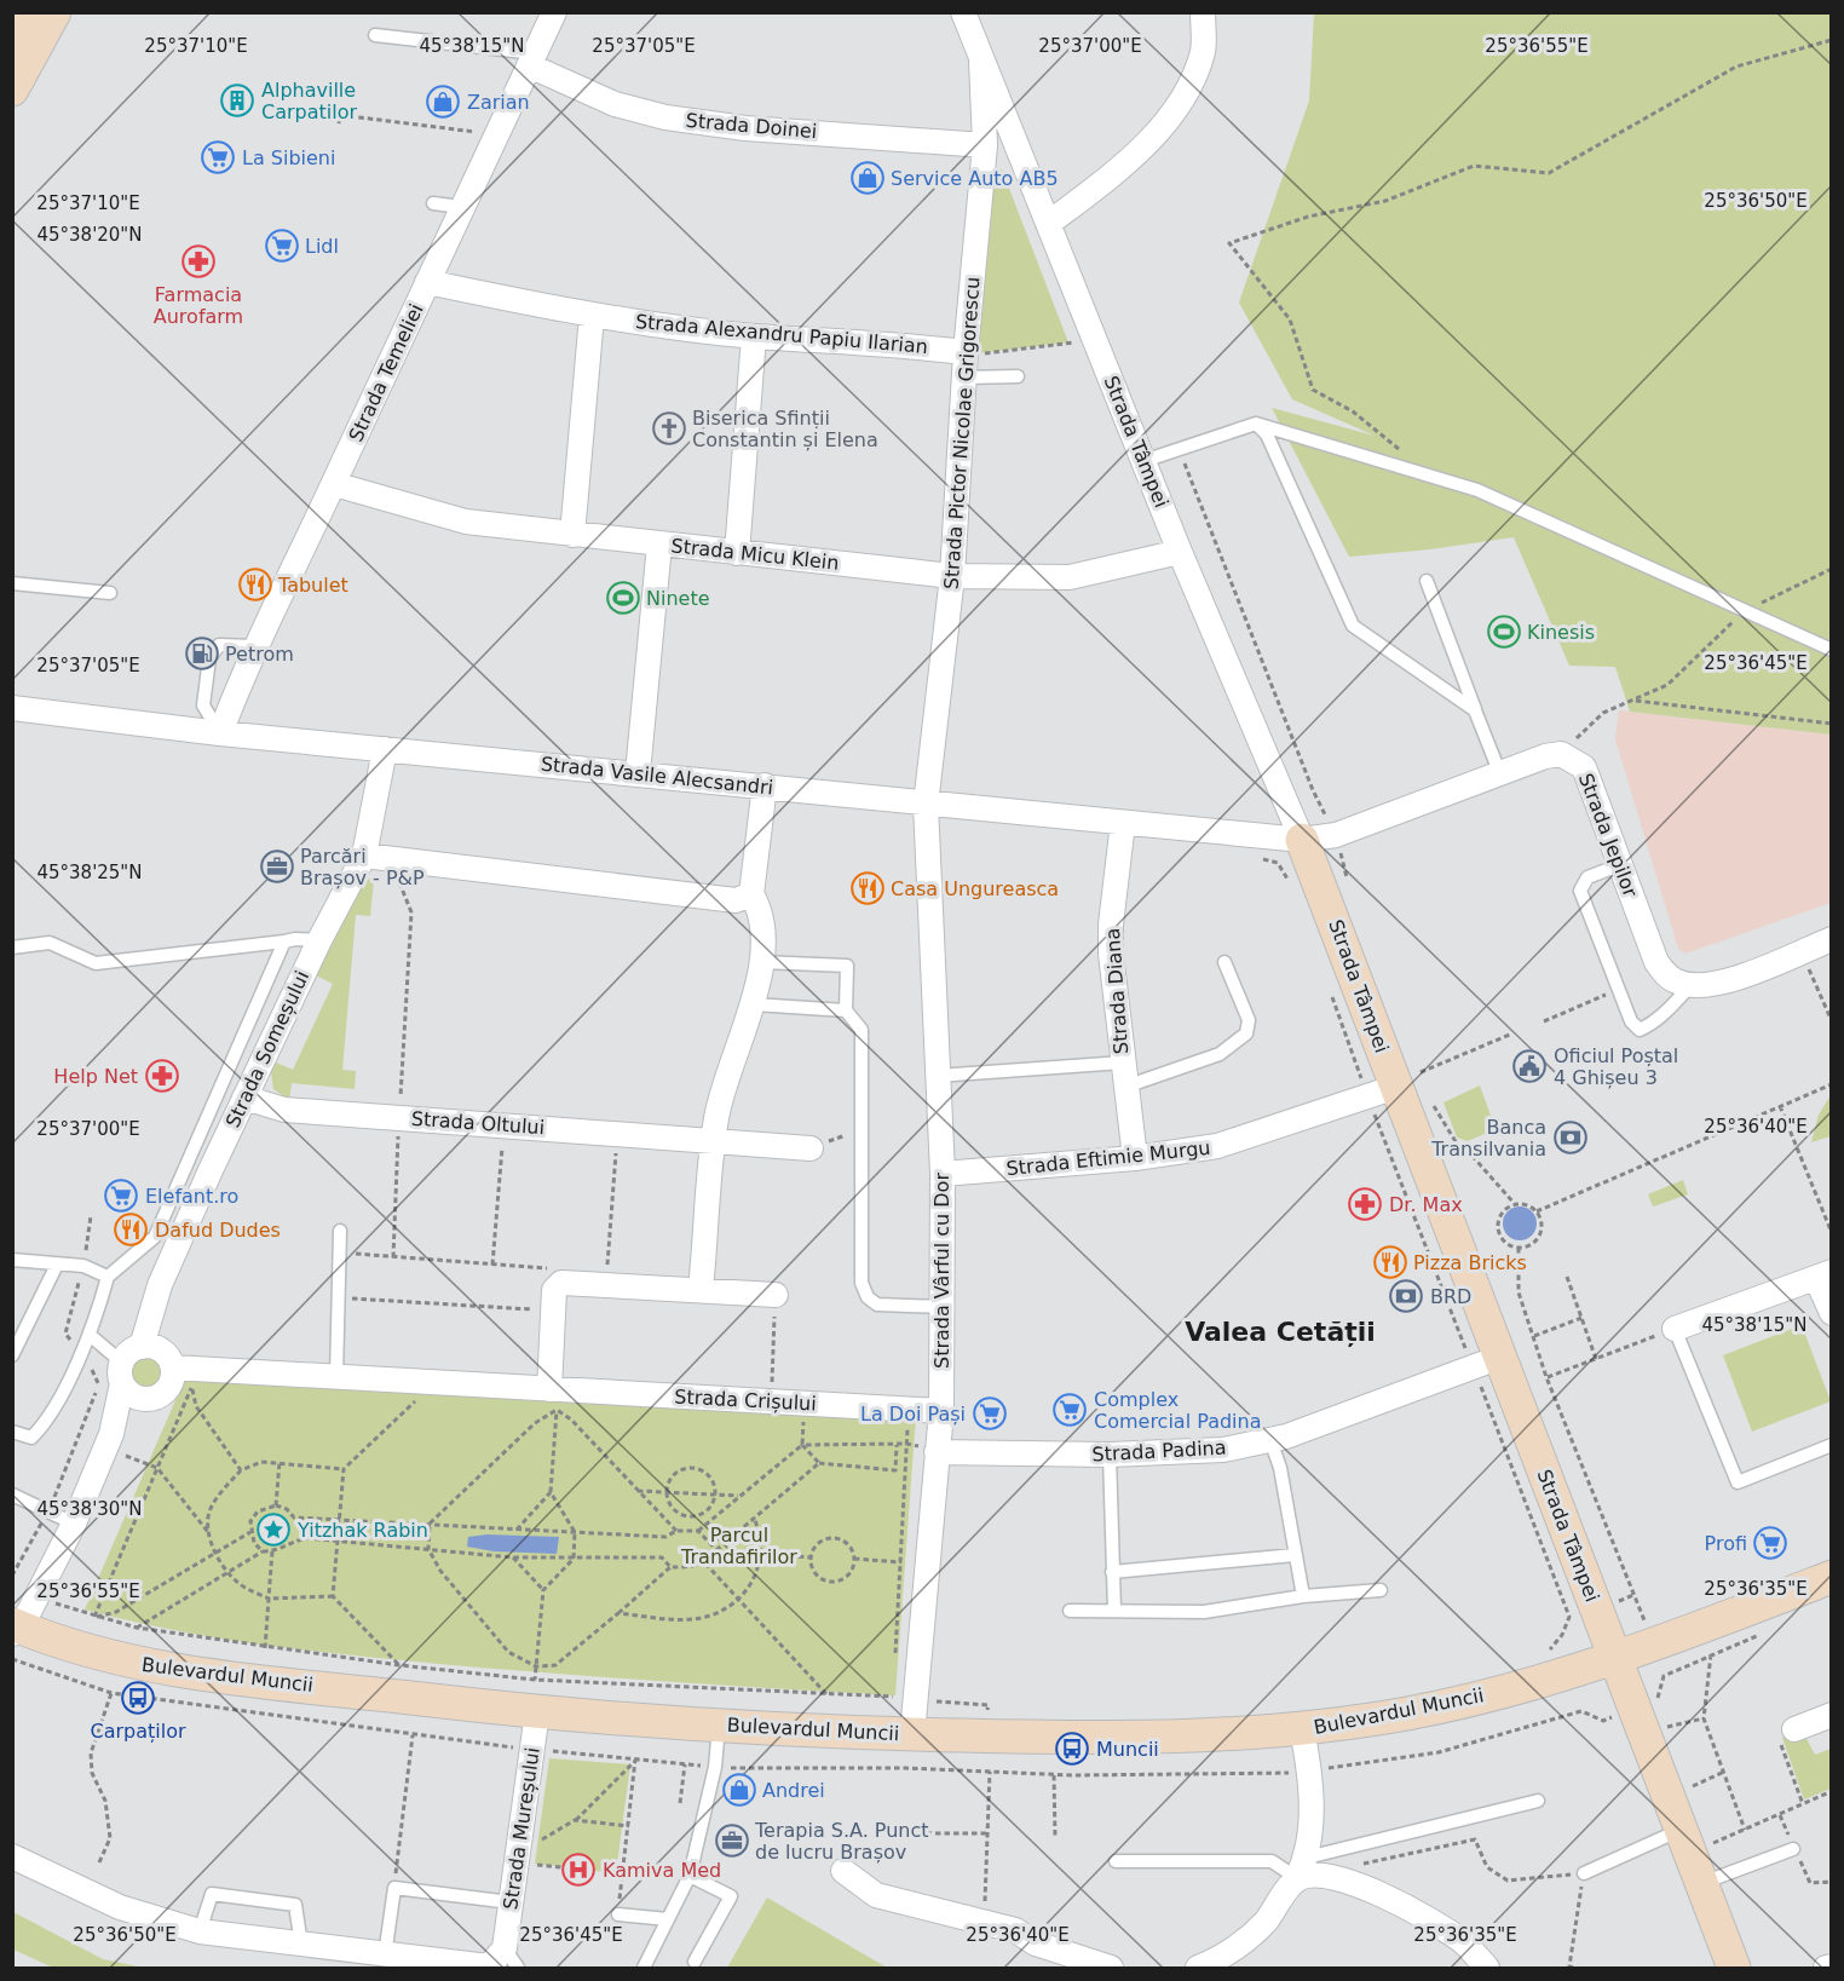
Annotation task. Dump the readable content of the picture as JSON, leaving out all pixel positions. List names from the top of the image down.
{
  "streets": {
    "main road": ["Strada Tâmpei", "Bulevardul Muncii"],
    "street": [
      "Strada Doinei",
      "Strada Alexandru Papiu Ilarian",
      "Strada Temeliei",
      "Strada Pictor Nicolae Grigorescu",
      "Strada Micu Klein",
      "Strada Vasile Alecsandri",
      "Strada Jepilor",
      "Strada Diana",
      "Strada Someșului",
      "Strada Oltului",
      "Strada Eftimie Murgu",
      "Strada Vârful cu Dor",
      "Strada Crișului",
      "Strada Padina",
      "Strada Mureșului"
    ]
  },
  "crossings": [
    ["Strada Doinei", "Strada Temeliei"],
    ["Strada Doinei", "Strada Pictor Nicolae Grigorescu"],
    ["Strada Alexandru Papiu Ilarian", "Strada Temeliei"],
    ["Strada Alexandru Papiu Ilarian", "Strada Pictor Nicolae Grigorescu"],
    ["Strada Temeliei", "Strada Micu Klein"],
    ["Strada Temeliei", "Strada Vasile Alecsandri"],
    ["Strada Pictor Nicolae Grigorescu", "Strada Tâmpei"],
    ["Strada Pictor Nicolae Grigorescu", "Strada Micu Klein"],
    ["Strada Pictor Nicolae Grigorescu", "Strada Vasile Alecsandri"],
    ["Strada Pictor Nicolae Grigorescu", "Strada Vârful cu Dor"],
    ["Strada Tâmpei", "Strada Micu Klein"],
    ["Strada Tâmpei", "Strada Vasile Alecsandri"],
    ["Strada Tâmpei", "Strada Jepilor"],
    ["Strada Tâmpei", "Strada Eftimie Murgu"],
    ["Strada Tâmpei", "Strada Padina"],
    ["Strada Tâmpei", "Bulevardul Muncii"],
    ["Strada Vasile Alecsandri", "Strada Jepilor"],
    ["Strada Vasile Alecsandri", "Strada Diana"],
    ["Strada Vasile Alecsandri", "Strada Someșului"],
    ["Strada Vasile Alecsandri", "Strada Vârful cu Dor"],
    ["Strada Diana", "Strada Eftimie Murgu"],
    ["Strada Someșului", "Strada Oltului"],
    ["Strada Someșului", "Strada Crișului"],
    ["Strada Eftimie Murgu", "Strada Vârful cu Dor"],
    ["Strada Vârful cu Dor", "Strada Crișului"],
    ["Strada Vârful cu Dor", "Strada Padina"],
    ["Strada Vârful cu Dor", "Bulevardul Muncii"],
    ["Bulevardul Muncii", "Strada Mureșului"]
  ],
  "districts": ["Valea Cetății"],
  "parks": ["Parcul Trandafirilor"],
  "places": {
    "building": ["Alphaville Carpatilor"],
    "shop": ["Zarian", "Service Auto AB5", "Andrei"],
    "supermarket": [
      "La Sibieni",
      "Lidl",
      "Elefant.ro",
      "Complex Comercial Padina",
      "La Doi Pași",
      "Profi"
    ],
    "pharmacy": ["Farmacia Aurofarm", "Help Net", "Dr. Max"],
    "church": ["Biserica Sfinții Constantin și Elena"],
    "restaurant": [
      "Tabulet",
      "Casa Ungureasca",
      "Dafud Dudes",
      "Pizza Bricks"
    ],
    "sports": ["Ninete", "Kinesis"],
    "fuel station": ["Petrom"],
    "office": ["Parcări Brașov - P&P", "Terapia S.A. Punct de lucru Brașov"],
    "public building": ["Oficiul Poștal 4 Ghișeu 3"],
    "bank": ["Banca Transilvania", "BRD"],
    "place": ["Yitzhak Rabin"],
    "bus stop": ["Carpaților", "Muncii"],
    "hospital": ["Kamiva Med"]
  },
  "coordinates": [
    "45°38'15\"N",
    "25°37'10\"E",
    "25°37'05\"E",
    "25°37'00\"E",
    "25°36'55\"E",
    "25°36'50\"E",
    "45°38'20\"N",
    "25°36'45\"E",
    "45°38'25\"N",
    "25°36'40\"E",
    "45°38'30\"N",
    "25°36'35\"E"
  ]
}
